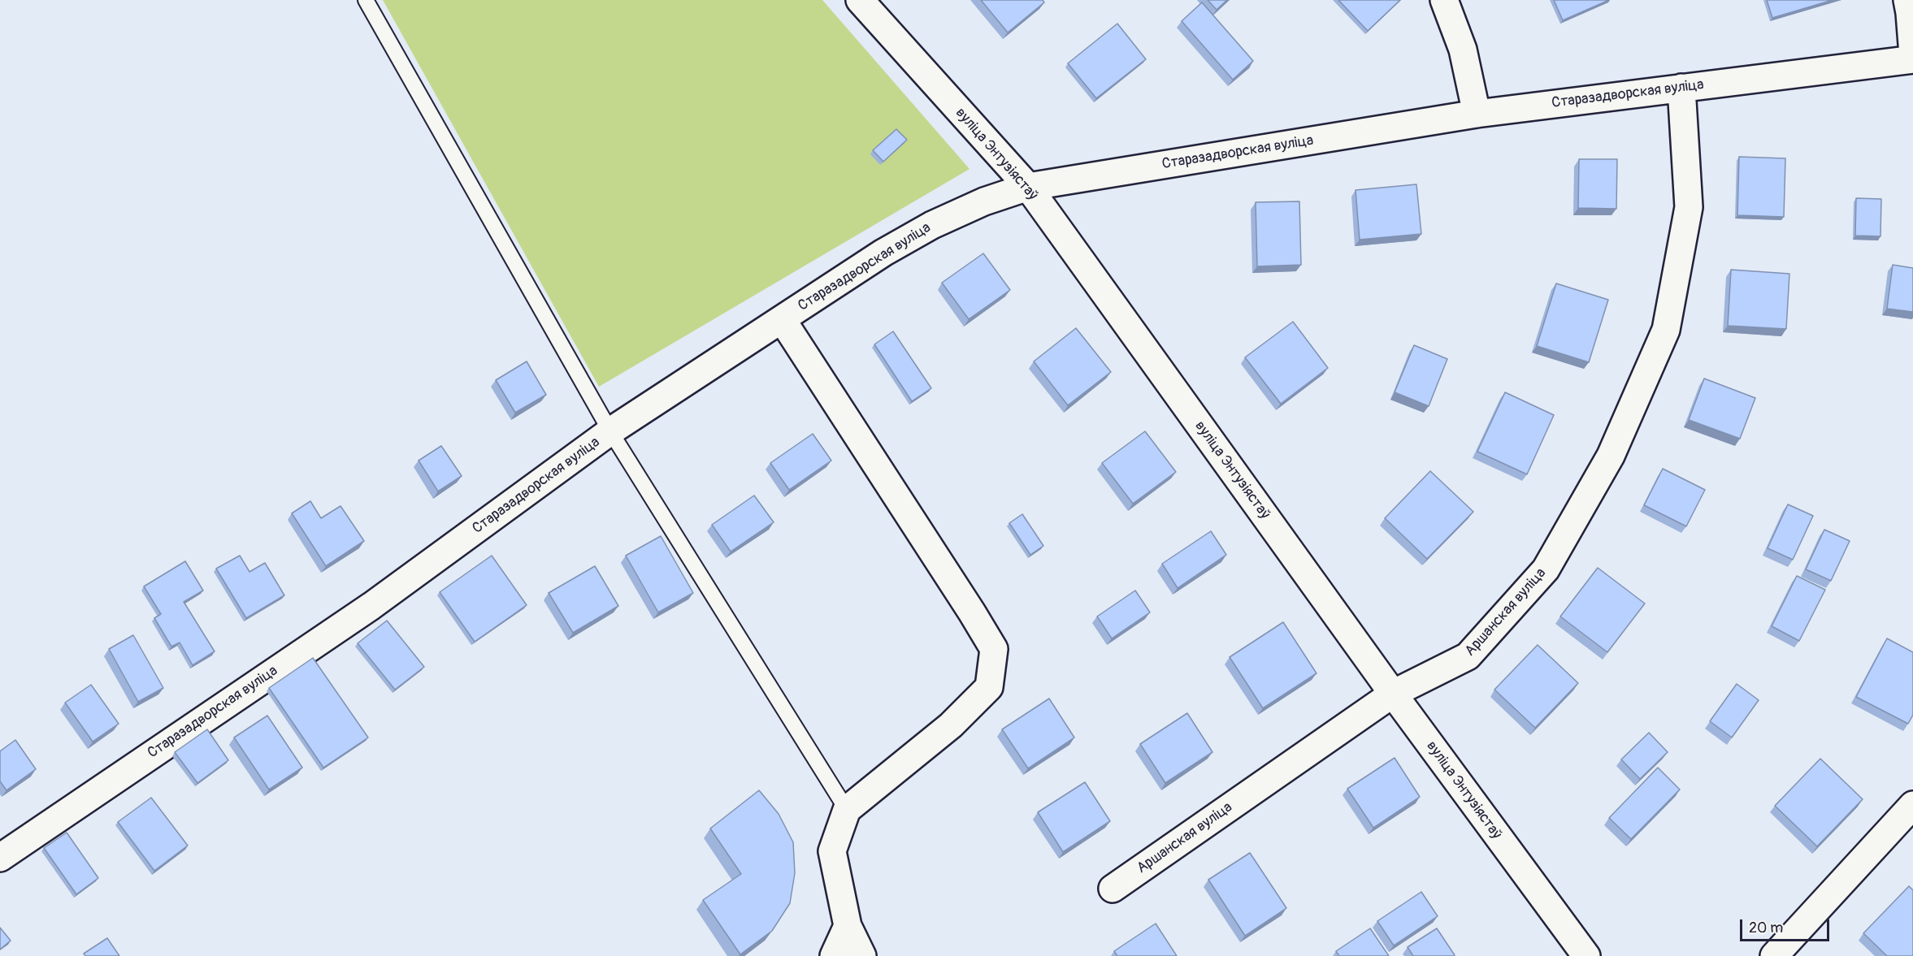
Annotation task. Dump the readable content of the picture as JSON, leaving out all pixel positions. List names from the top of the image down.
{
  "streets": {
    "street": ["Старазадворская вуліца", "вуліца Энтузіястаў", "Аршанская вуліца"]
  },
  "crossings": [
    ["Старазадворская вуліца", "вуліца Энтузіястаў"],
    ["Старазадворская вуліца", "Аршанская вуліца"],
    ["вуліца Энтузіястаў", "Аршанская вуліца"]
  ],
  "scale_bar": "20 m"
}
